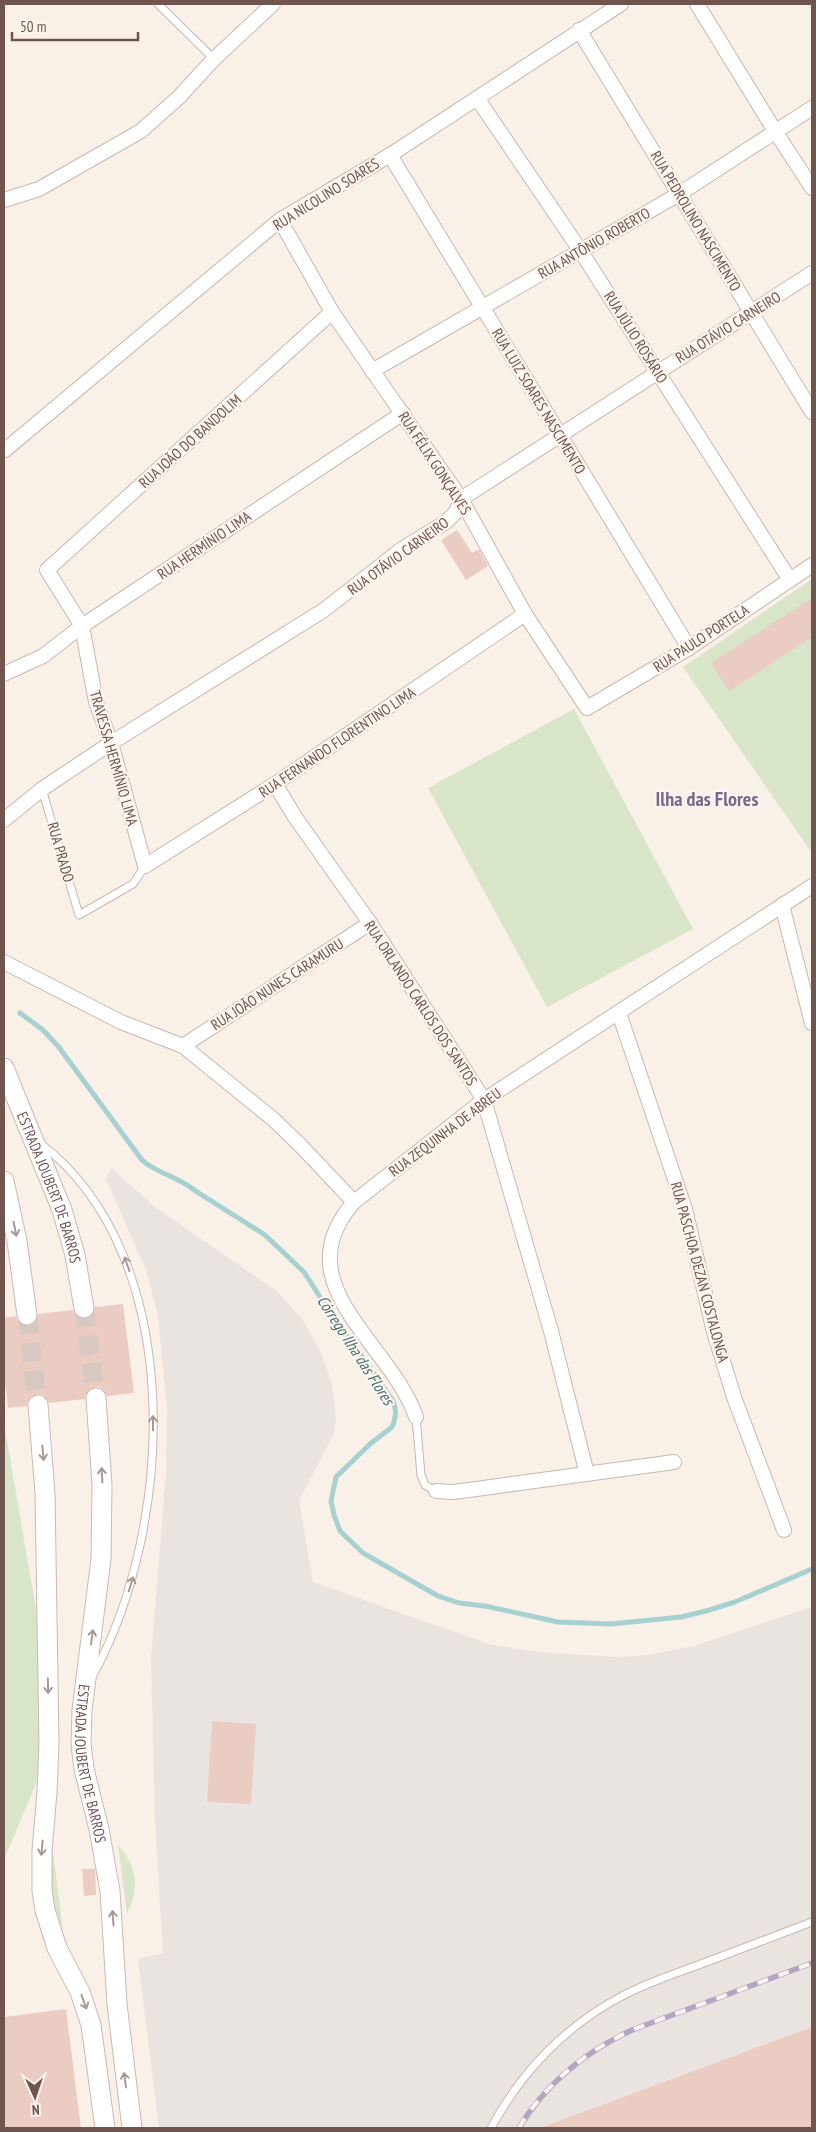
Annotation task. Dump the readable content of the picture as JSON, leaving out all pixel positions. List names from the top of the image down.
{
  "streets": {
    "main road": ["ESTRADA JOUBERT DE BARROS"],
    "street": [
      "RUA NICOLINO SOARES",
      "RUA PEDROLINO NASCIMENTO",
      "RUA ANTÔNIO ROBERTO",
      "RUA OTÁVIO CARNEIRO",
      "RUA JÚLIO ROSÁRIO",
      "RUA LUIZ SOARES NASCIMENTO",
      "RUA JOÃO DO BANDOLIM",
      "RUA FÉLIX GONÇALVES",
      "RUA HERMÍNIO LIMA",
      "RUA PAULO PORTELA",
      "RUA FERNANDO FLORENTINO LIMA",
      "TRAVESSA HERMÍNIO LIMA",
      "RUA JOÃO NUNES CARAMURU",
      "RUA ORLANDO CARLOS DOS SANTOS",
      "RUA ZEQUINHA DE ABREU",
      "RUA PASCHOA DEZAN COSTALONGA"
    ],
    "lane": ["RUA PRADO"]
  },
  "crossings": [
    ["RUA NICOLINO SOARES", "RUA PEDROLINO NASCIMENTO"],
    ["RUA NICOLINO SOARES", "RUA JÚLIO ROSÁRIO"],
    ["RUA NICOLINO SOARES", "RUA LUIZ SOARES NASCIMENTO"],
    ["RUA NICOLINO SOARES", "RUA FÉLIX GONÇALVES"],
    ["RUA PEDROLINO NASCIMENTO", "RUA ANTÔNIO ROBERTO"],
    ["RUA PEDROLINO NASCIMENTO", "RUA OTÁVIO CARNEIRO"],
    ["RUA ANTÔNIO ROBERTO", "RUA JÚLIO ROSÁRIO"],
    ["RUA ANTÔNIO ROBERTO", "RUA LUIZ SOARES NASCIMENTO"],
    ["RUA ANTÔNIO ROBERTO", "RUA FÉLIX GONÇALVES"],
    ["RUA OTÁVIO CARNEIRO", "RUA JÚLIO ROSÁRIO"],
    ["RUA OTÁVIO CARNEIRO", "RUA LUIZ SOARES NASCIMENTO"],
    ["RUA OTÁVIO CARNEIRO", "RUA FÉLIX GONÇALVES"],
    ["RUA OTÁVIO CARNEIRO", "TRAVESSA HERMÍNIO LIMA"],
    ["RUA OTÁVIO CARNEIRO", "RUA PRADO"],
    ["RUA JÚLIO ROSÁRIO", "RUA PAULO PORTELA"],
    ["RUA LUIZ SOARES NASCIMENTO", "RUA PAULO PORTELA"],
    ["RUA JOÃO DO BANDOLIM", "RUA FÉLIX GONÇALVES"],
    ["RUA JOÃO DO BANDOLIM", "TRAVESSA HERMÍNIO LIMA"],
    ["RUA FÉLIX GONÇALVES", "RUA HERMÍNIO LIMA"],
    ["RUA FÉLIX GONÇALVES", "RUA PAULO PORTELA"],
    ["RUA FÉLIX GONÇALVES", "RUA FERNANDO FLORENTINO LIMA"],
    ["RUA HERMÍNIO LIMA", "TRAVESSA HERMÍNIO LIMA"],
    ["RUA FERNANDO FLORENTINO LIMA", "TRAVESSA HERMÍNIO LIMA"],
    ["RUA FERNANDO FLORENTINO LIMA", "RUA PRADO"],
    ["RUA FERNANDO FLORENTINO LIMA", "RUA ORLANDO CARLOS DOS SANTOS"],
    ["TRAVESSA HERMÍNIO LIMA", "RUA PRADO"],
    ["RUA JOÃO NUNES CARAMURU", "RUA ORLANDO CARLOS DOS SANTOS"],
    ["RUA ORLANDO CARLOS DOS SANTOS", "RUA ZEQUINHA DE ABREU"],
    ["RUA ZEQUINHA DE ABREU", "RUA PASCHOA DEZAN COSTALONGA"]
  ],
  "districts": ["Ilha das Flores"],
  "water": ["Córrego Ilha das Flores"],
  "scale_bar": "50 m",
  "north": "bottom"
}
